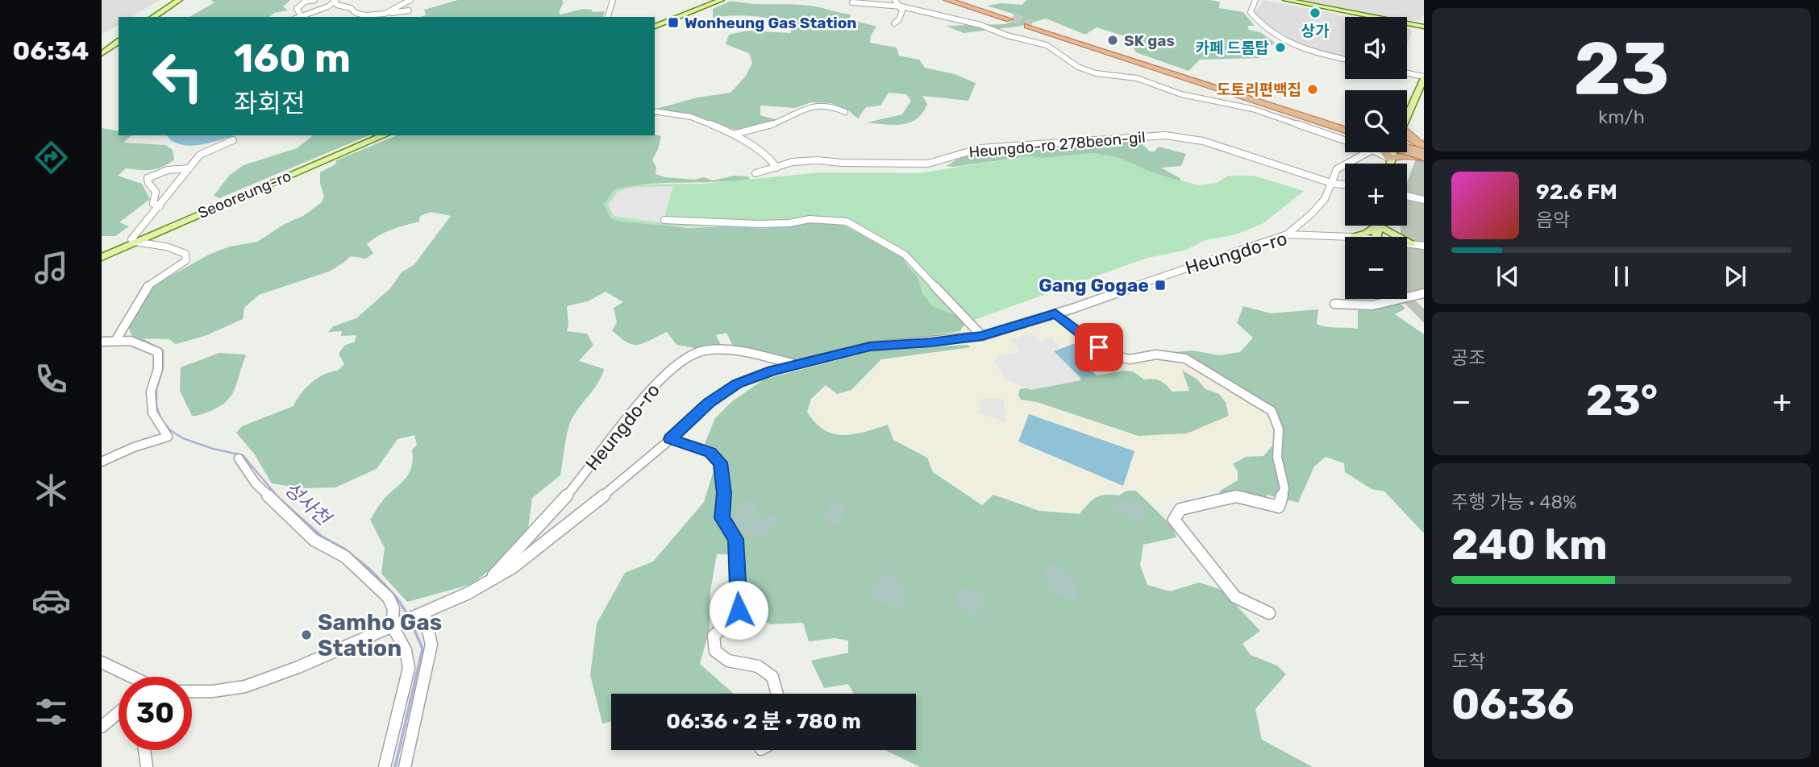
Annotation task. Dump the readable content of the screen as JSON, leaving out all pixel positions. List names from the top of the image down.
{
  "streets": {
    "main road": ["Seooreung-ro"],
    "street": ["Heungdo-ro 278beon-gil", "Heungdo-ro"]
  },
  "water": ["성사천"],
  "places": {
    "other": [
      "상가",
      "SK gas",
      "카페 드롭탑",
      "도토리편백집",
      "Samho Gas Station"
    ],
    "transit": ["Wonheung Gas Station", "Gang Gogae"]
  },
  "page": {
    "tabs": "06:34",
    "tile": [
      ["23", "km/h"],
      "공조",
      ["주행 가능 · 48%", "240 km"],
      ["도착", "06:36"]
    ],
    "map_buttons": ["+", "−"],
    "turn": ["160 m", "좌회전"],
    "song": ["92.6 FM", "음악"],
    "heat": ["−", "23°", "+"],
    "limit": "30",
    "trip": "06:36 · 2 분 · 780 m"
  }
}
